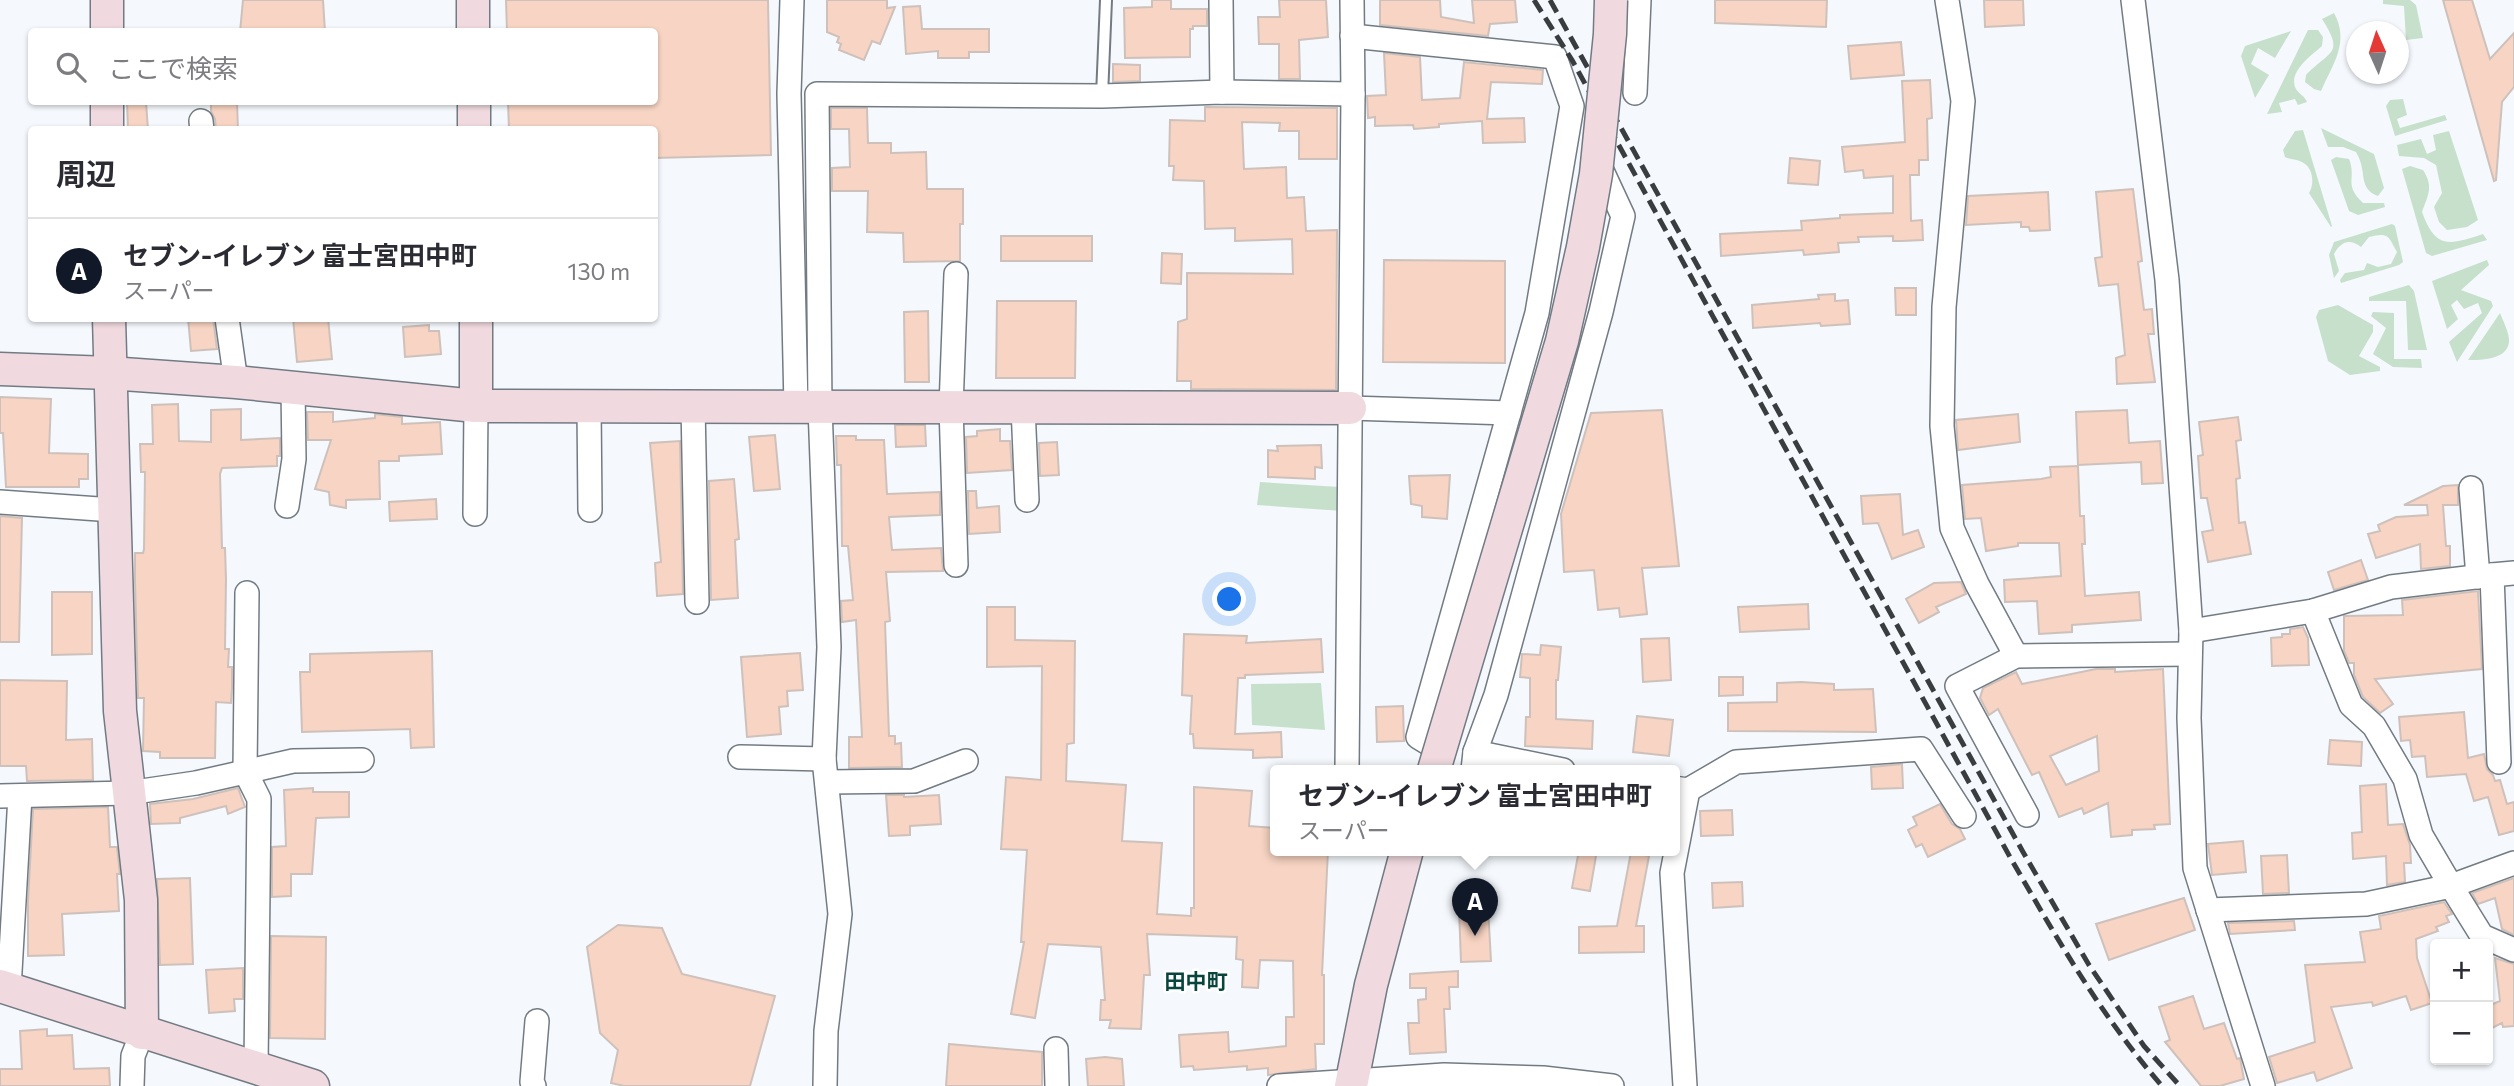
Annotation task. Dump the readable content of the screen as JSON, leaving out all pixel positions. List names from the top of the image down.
{
  "districts": ["田中町"],
  "north": "top",
  "page": {
    "search": "ここで検索",
    "heading": "周辺",
    "list": [
      {
        "mark": "A",
        "name": "セブン-イレブン 富士宮田中町",
        "note": "スーパー",
        "value": "130 m"
      }
    ],
    "popup": ["セブン-イレブン 富士宮田中町", "スーパー"],
    "pins": "A",
    "map_buttons": ["+", "−"]
  }
}
